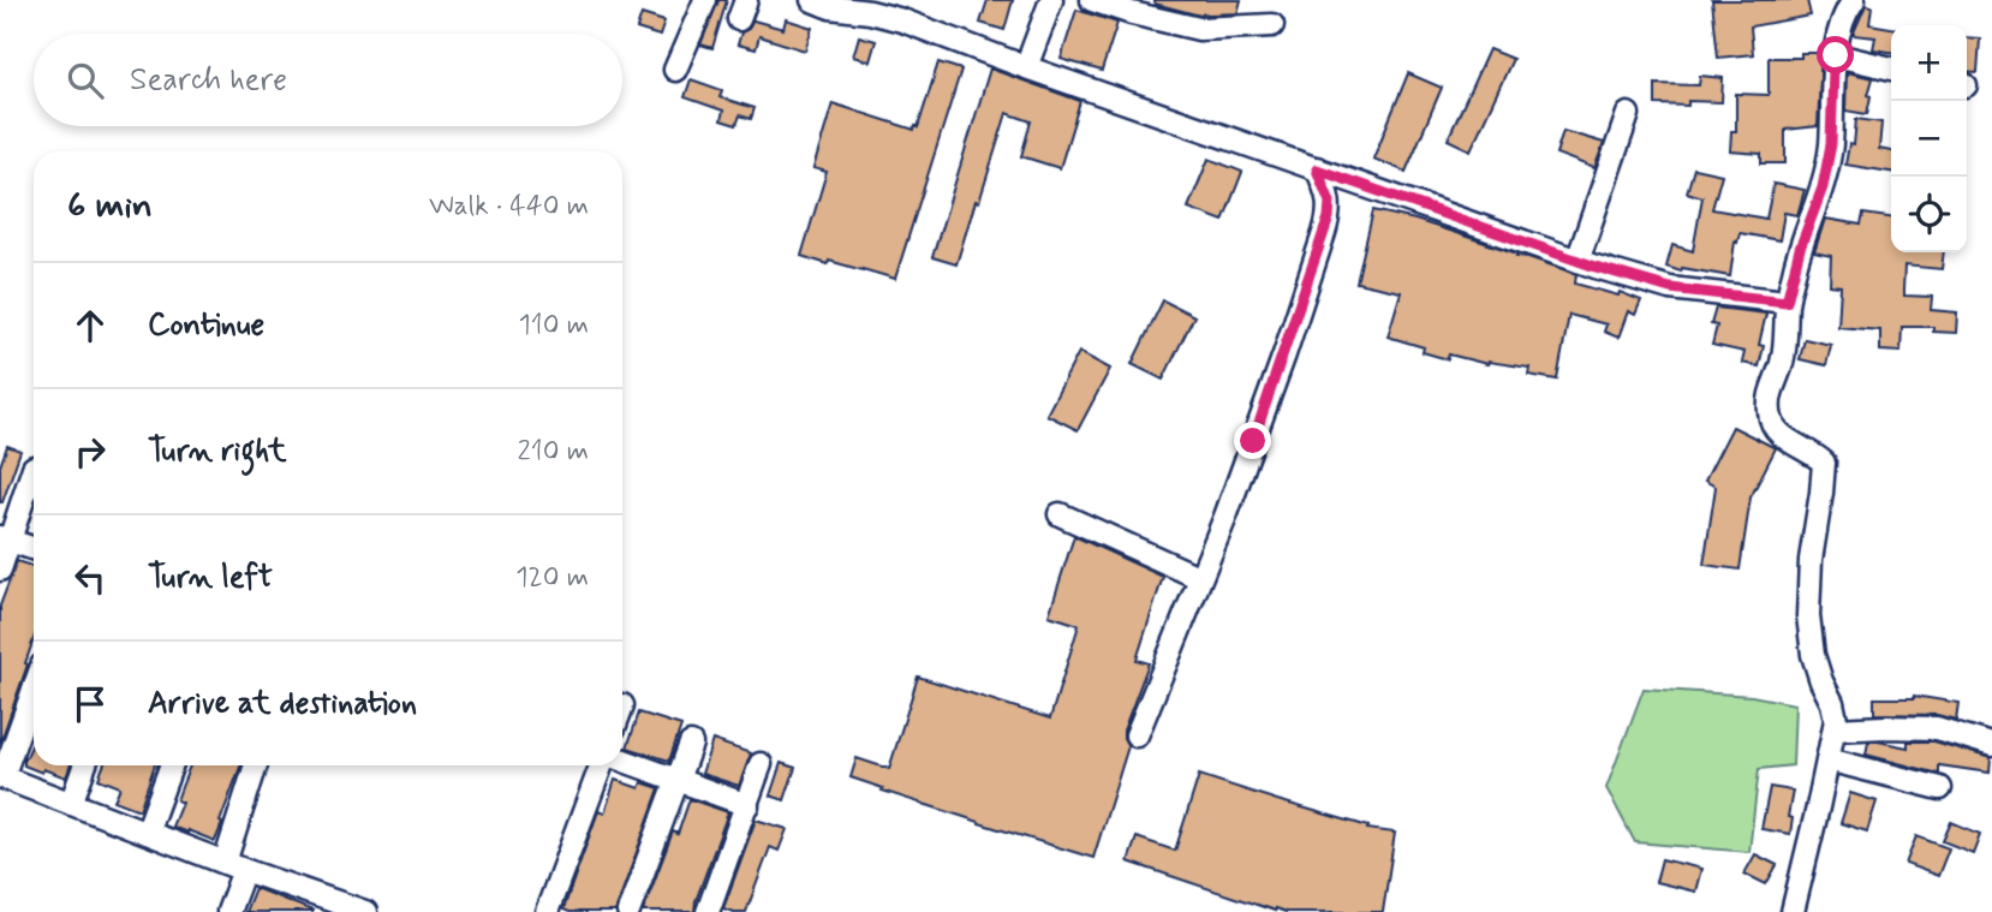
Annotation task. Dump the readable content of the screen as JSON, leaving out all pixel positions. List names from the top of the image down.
{
  "page": {
    "map_buttons": ["+", "−"],
    "search": "Search here",
    "heading": ["6 min", "Walk · 440 m"],
    "list": [
      ["Continue", "110 m"],
      ["Turn right", "210 m"],
      ["Turn left", "120 m"],
      "Arrive at destination"
    ]
  }
}
